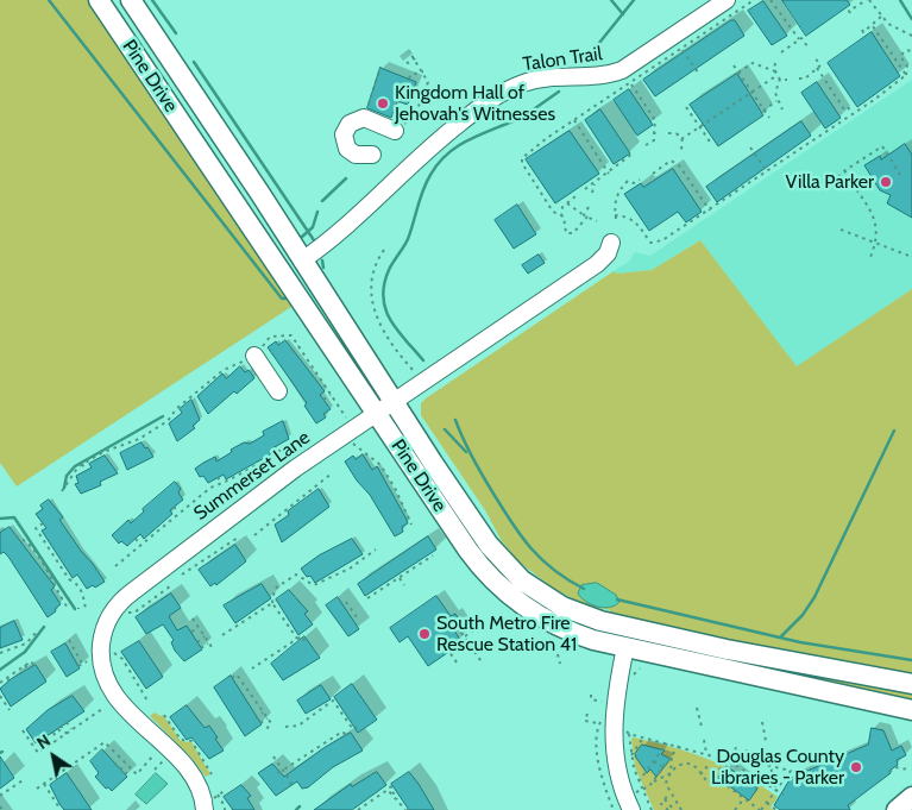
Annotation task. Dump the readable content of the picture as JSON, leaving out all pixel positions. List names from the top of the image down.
{
  "streets": {
    "main road": ["Pine Drive"],
    "street": ["Talon Trail", "Summerset Lane"]
  },
  "crossings": [
    ["Talon Trail", "Pine Drive"],
    ["Pine Drive", "Summerset Lane"]
  ],
  "places": [
    "Kingdom Hall of Jehovah's Witnesses",
    "Villa Parker",
    "South Metro Fire Rescue Station 41",
    "Douglas County Libraries - Parker"
  ],
  "north": "top left"
}
